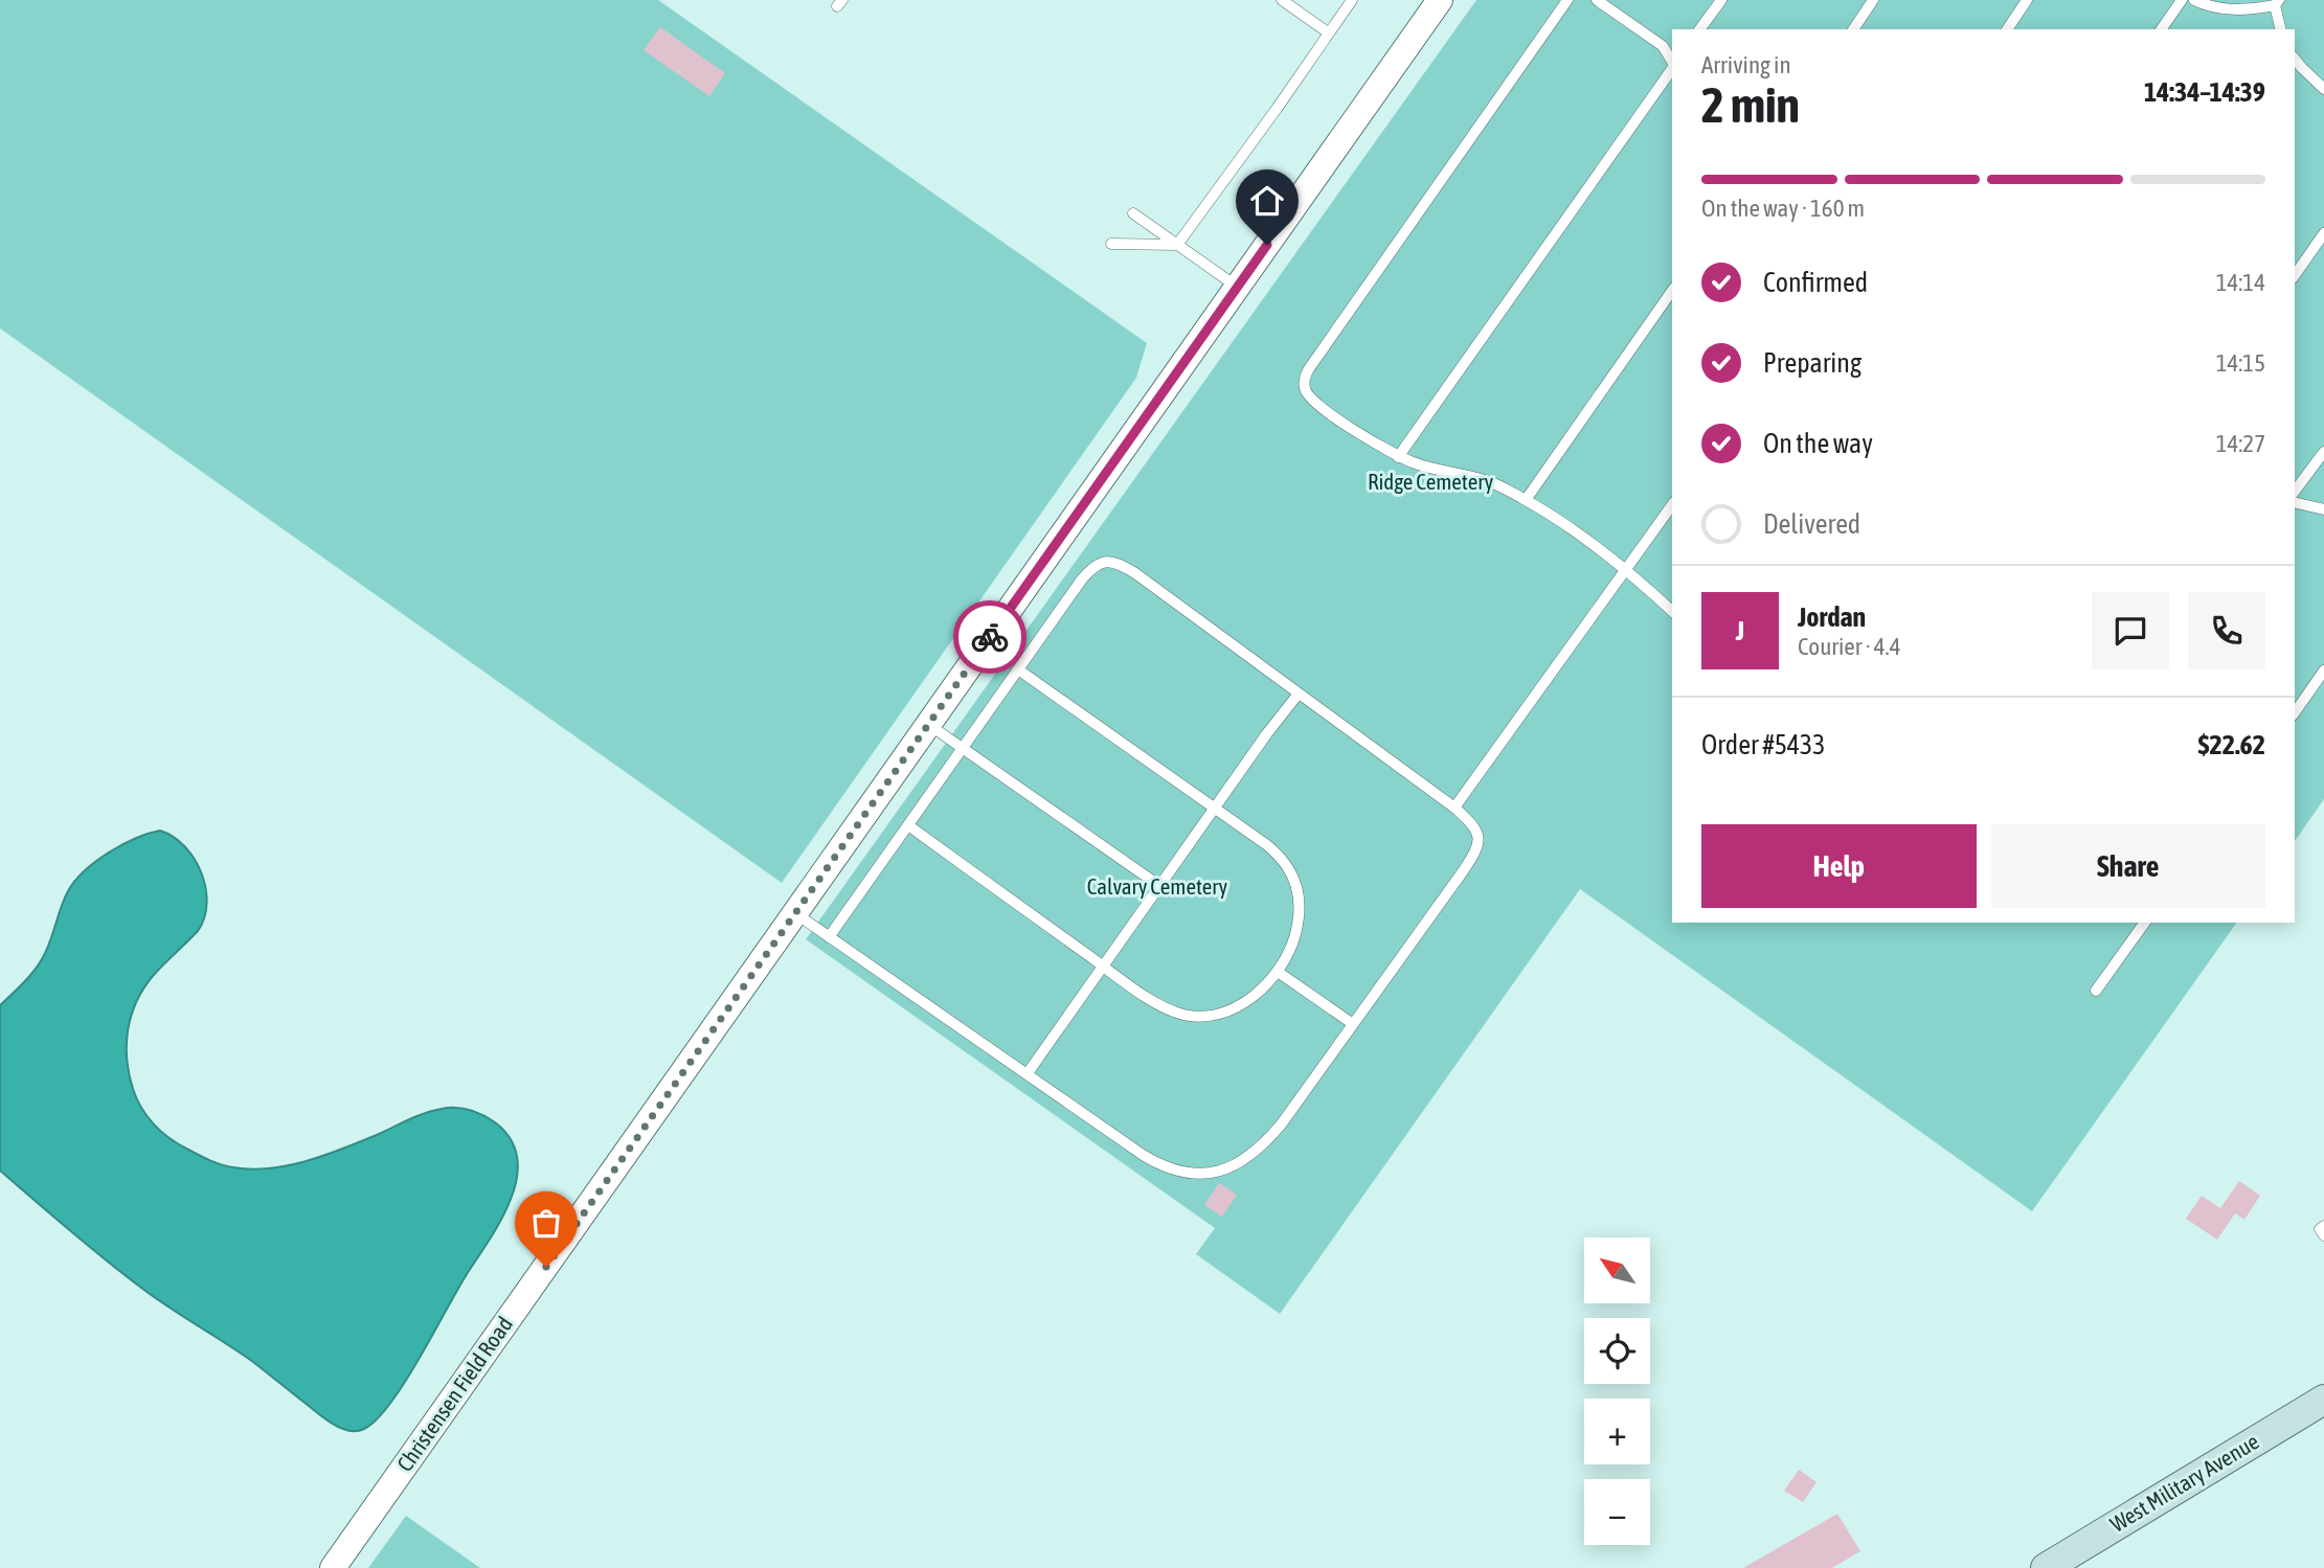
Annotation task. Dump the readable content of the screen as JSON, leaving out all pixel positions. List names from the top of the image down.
{
  "streets": {
    "main road": ["West Military Avenue"],
    "street": ["Christensen Field Road"]
  },
  "parks": ["Ridge Cemetery", "Calvary Cemetery"],
  "north": "top left",
  "page": {
    "heading": ["2 min", "Arriving in", "14:34–14:39"],
    "panel": [
      "Jordan",
      "Courier · 4.4",
      "Order #5433",
      "$22.62"
    ],
    "bar": "On the way · 160 m",
    "list": [
      ["Confirmed", "14:14"],
      ["Preparing", "14:15"],
      ["On the way", "14:27"],
      "Delivered"
    ],
    "round": "J",
    "buttons": ["Help", "Share"],
    "map_buttons": ["+", "−"]
  }
}
